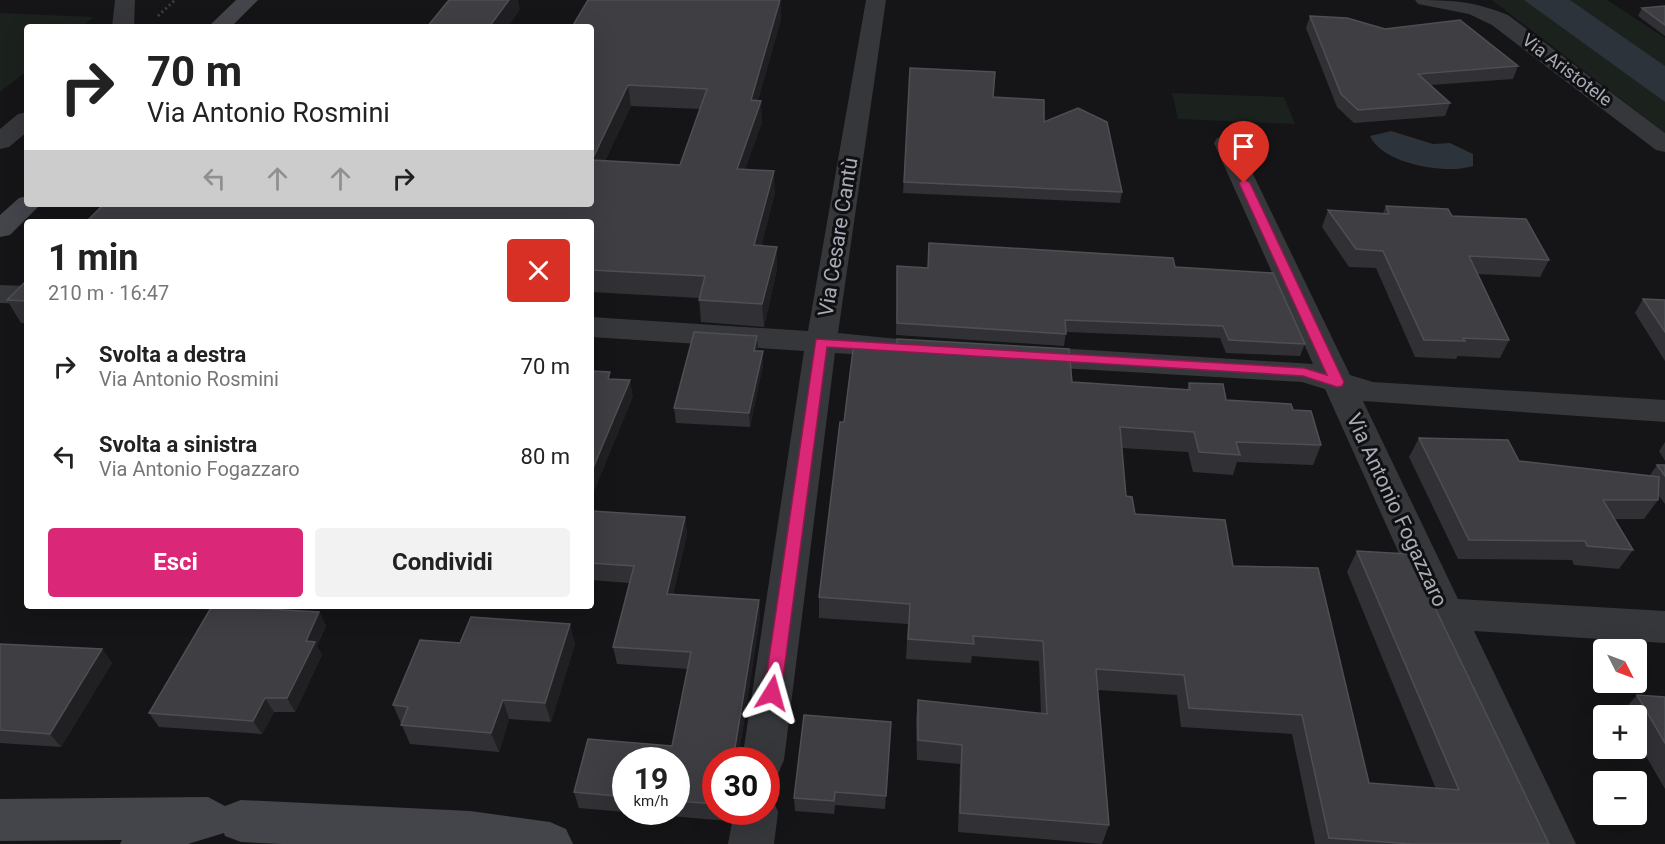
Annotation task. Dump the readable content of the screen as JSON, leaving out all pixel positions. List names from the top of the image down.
{
  "streets": {
    "street": ["Via Aristotele", "Via Cesare Cantù", "Via Antonio Fogazzaro"]
  },
  "north": "bottom right",
  "page": {
    "turn": ["70 m", "Via Antonio Rosmini"],
    "heading": ["1 min", "210 m · 16:47"],
    "list": [
      {
        "name": "Svolta a destra",
        "note": "Via Antonio Rosmini",
        "value": "70 m"
      },
      {
        "name": "Svolta a sinistra",
        "note": "Via Antonio Fogazzaro",
        "value": "80 m"
      }
    ],
    "buttons": ["Esci", "Condividi"],
    "map_buttons": ["+", "−"],
    "speed": "19 km/h",
    "limit": "30"
  }
}
